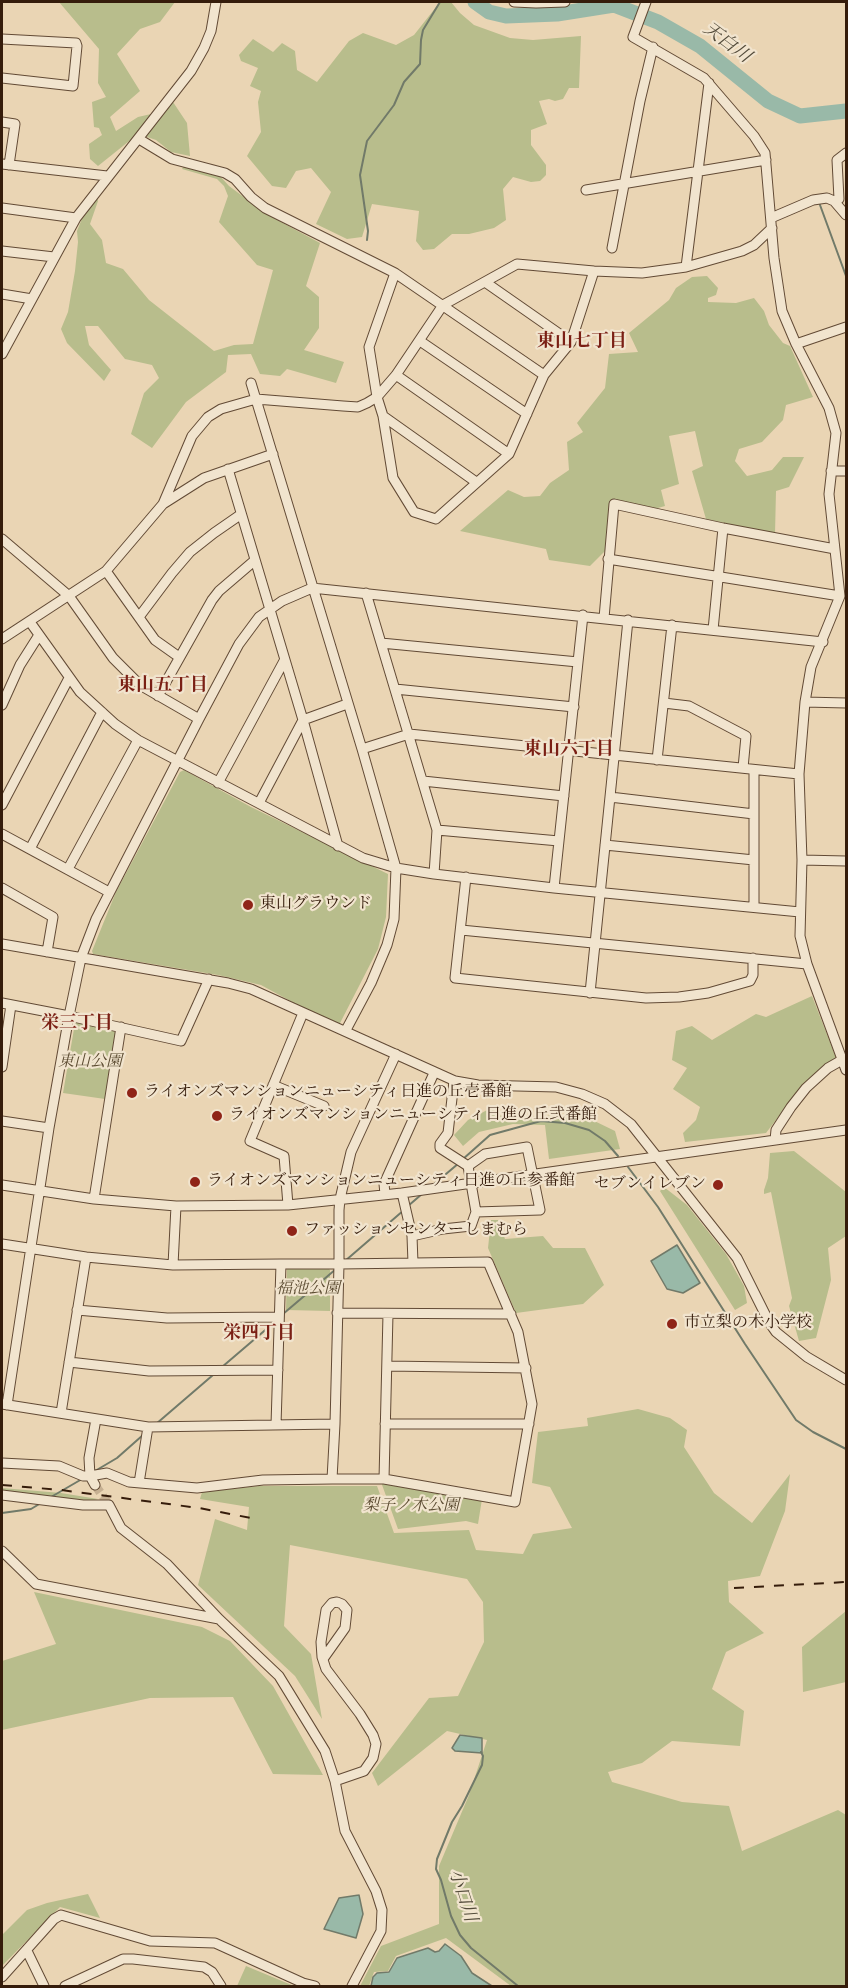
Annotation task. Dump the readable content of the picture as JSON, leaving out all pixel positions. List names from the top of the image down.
{
  "districts": [
    "東山七丁目",
    "東山五丁目",
    "東山六丁目",
    "栄三丁目",
    "栄四丁目"
  ],
  "water": ["天白川", "小口川"],
  "parks": ["東山公園", "福池公園", "梨子ノ木公園"],
  "places": [
    "東山グラウンド",
    "ライオンズマンションニューシティ日進の丘壱番館",
    "ライオンズマンションニューシティ日進の丘弐番館",
    "ライオンズマンションニューシティ日進の丘参番館",
    "セブンイレブン",
    "ファッションセンターしまむら",
    "市立梨の木小学校"
  ]
}
